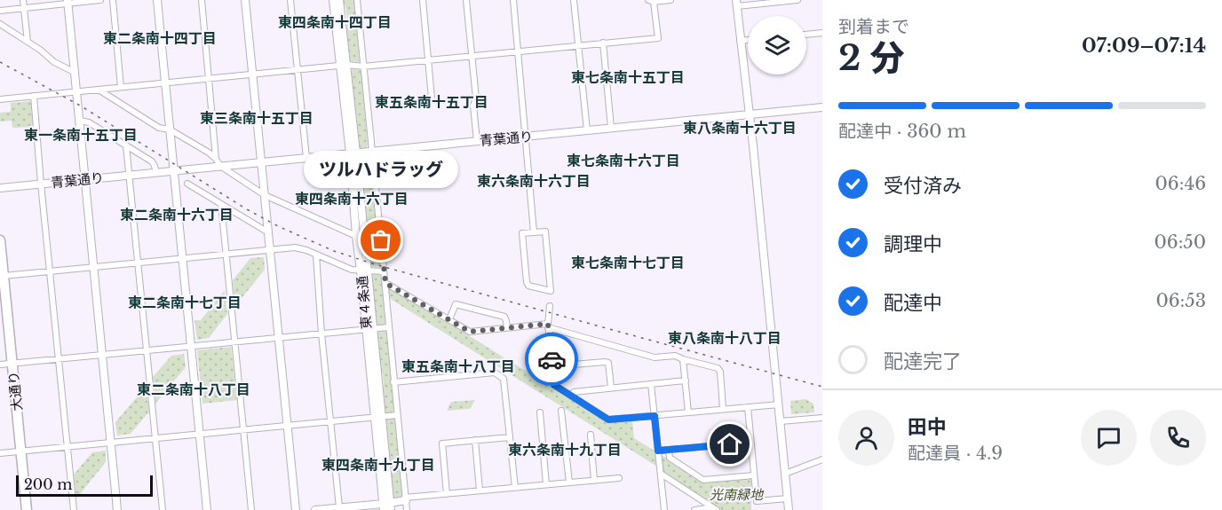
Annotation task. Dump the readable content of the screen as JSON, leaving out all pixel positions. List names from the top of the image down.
{
  "streets": {
    "highway": ["大通り"],
    "street": ["青葉通り", "東４条通"]
  },
  "crossings": [
    ["青葉通り", "東４条通"]
  ],
  "districts": [
    "東四条南十四丁目",
    "東二条南十四丁目",
    "東七条南十五丁目",
    "東五条南十五丁目",
    "東三条南十五丁目",
    "東八条南十六丁目",
    "東一条南十五丁目",
    "東七条南十六丁目",
    "東六条南十六丁目",
    "東四条南十六丁目",
    "東二条南十六丁目",
    "東七条南十七丁目",
    "東二条南十七丁目",
    "東八条南十八丁目",
    "東五条南十八丁目",
    "東二条南十八丁目",
    "東六条南十九丁目",
    "東四条南十九丁目"
  ],
  "parks": ["光南緑地"],
  "places": ["ツルハドラッグ"],
  "scale_bar": "200 m",
  "page": {
    "heading": ["2 分", "到着まで", "07:09–07:14"],
    "panel": ["田中", "配達員 · 4.9"],
    "bar": "配達中 · 360 m",
    "bubble": "ツルハドラッグ",
    "list": [
      ["受付済み", "06:46"],
      ["調理中", "06:50"],
      ["配達中", "06:53"],
      "配達完了"
    ],
    "scale": "200 m"
  }
}
